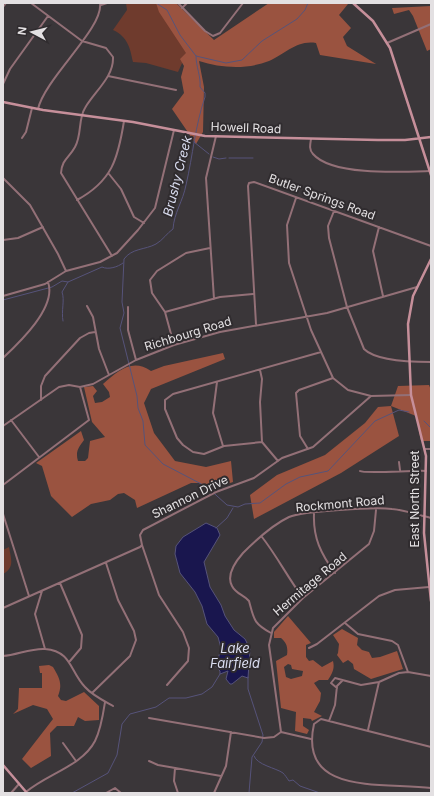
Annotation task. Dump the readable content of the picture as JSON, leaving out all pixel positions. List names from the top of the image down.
{
  "streets": {
    "main road": ["Howell Road", "East North Street"],
    "street": [
      "Butler Springs Road",
      "Richbourg Road",
      "Shannon Drive",
      "Rockmont Road",
      "Hermitage Road"
    ]
  },
  "crossings": [
    ["Butler Springs Road", "Richbourg Road"],
    ["Richbourg Road", "East North Street"],
    ["East North Street", "Rockmont Road"],
    ["Rockmont Road", "Hermitage Road"]
  ],
  "water": ["Brushy Creek", "Lake Fairfield"],
  "north": "left"
}
